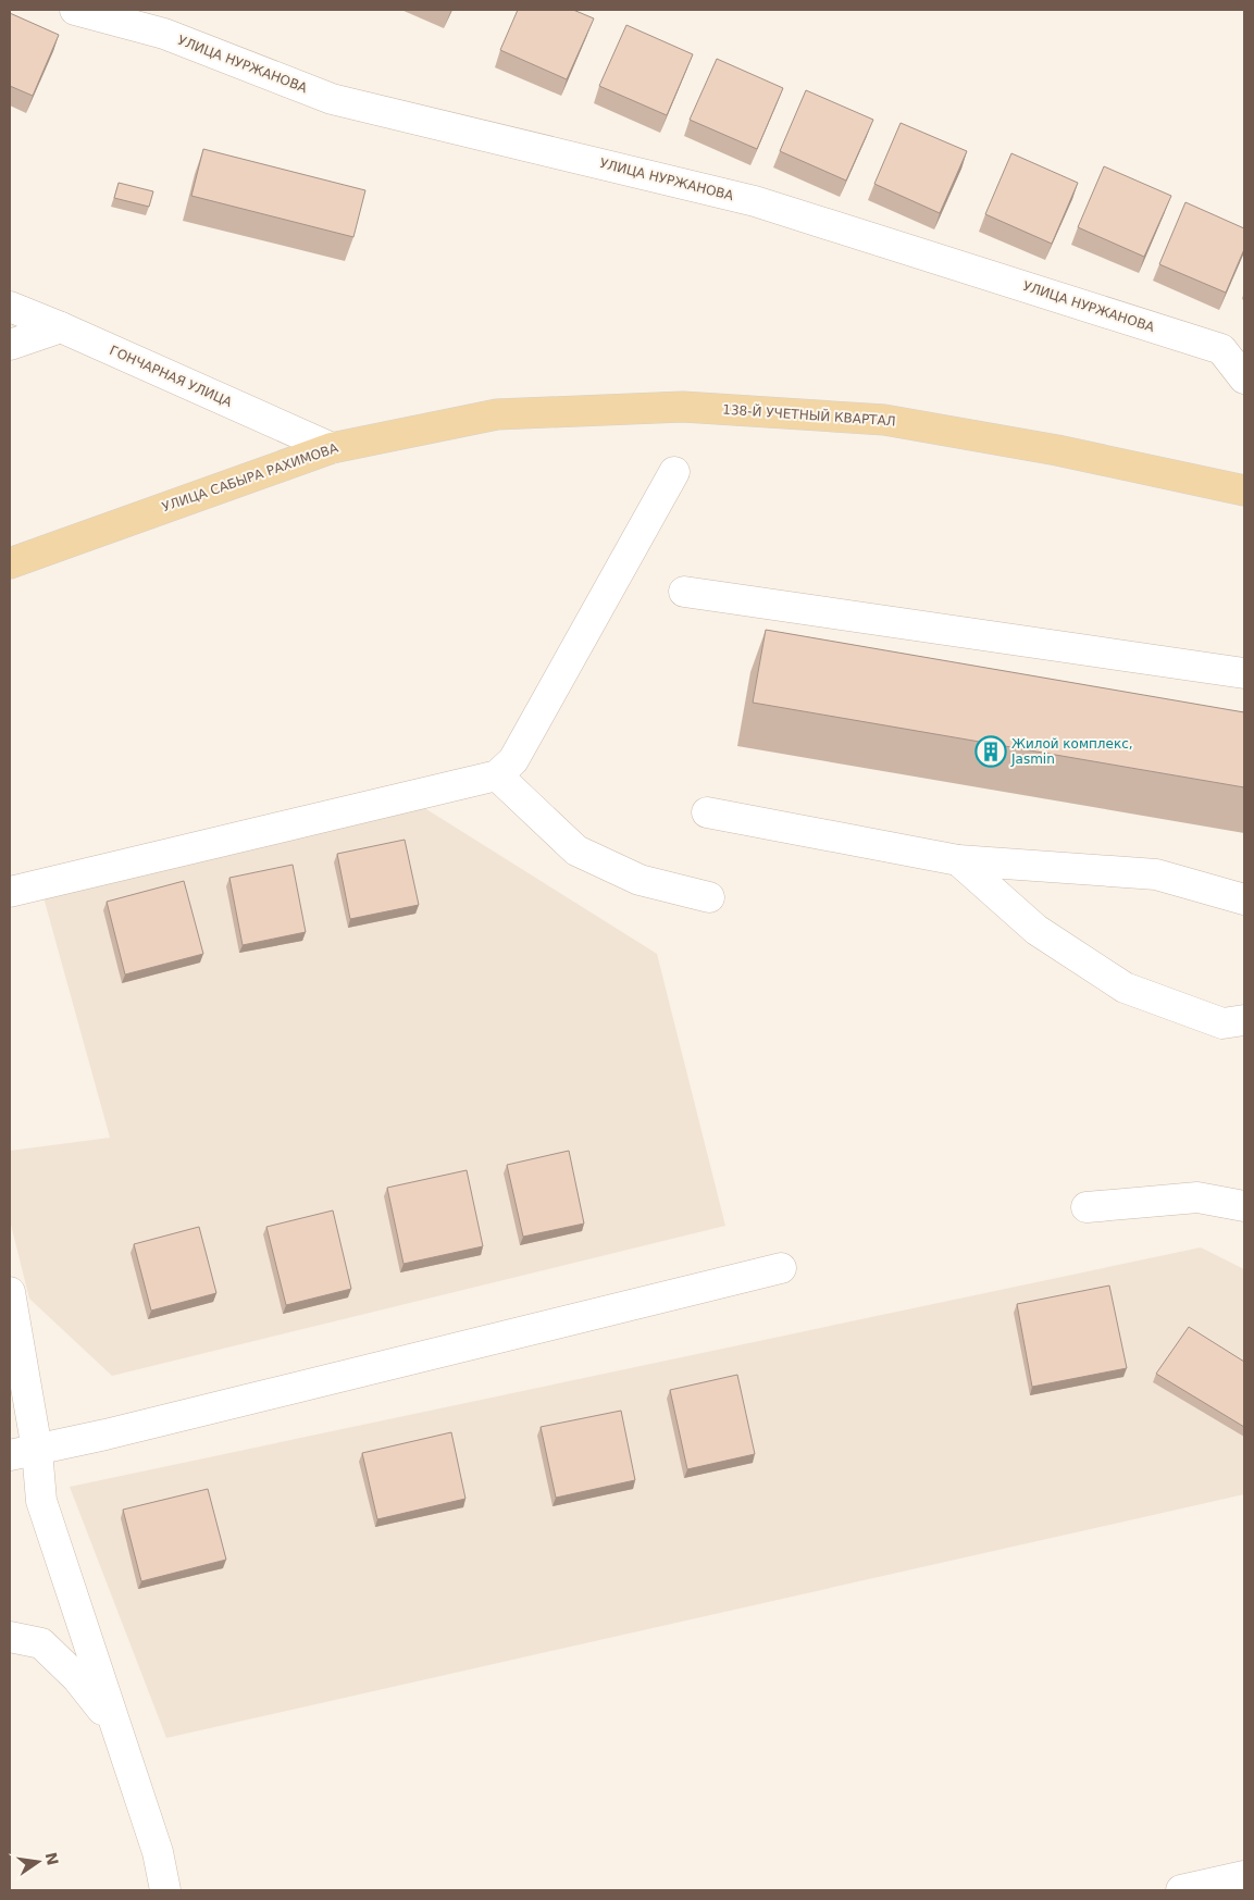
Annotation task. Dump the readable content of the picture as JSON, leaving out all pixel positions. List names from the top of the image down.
{
  "streets": {
    "main road": ["138-Й УЧЕТНЫЙ КВАРТАЛ", "УЛИЦА САБЫРА РАХИМОВА"],
    "street": ["УЛИЦА НУРЖАНОВА", "ГОНЧАРНАЯ УЛИЦА"]
  },
  "crossings": [
    ["ГОНЧАРНАЯ УЛИЦА", "УЛИЦА САБЫРА РАХИМОВА"],
    ["138-Й УЧЕТНЫЙ КВАРТАЛ", "УЛИЦА САБЫРА РАХИМОВА"]
  ],
  "places": {
    "building": ["Жилой комплекс, Jasmin"]
  },
  "north": "right"
}
